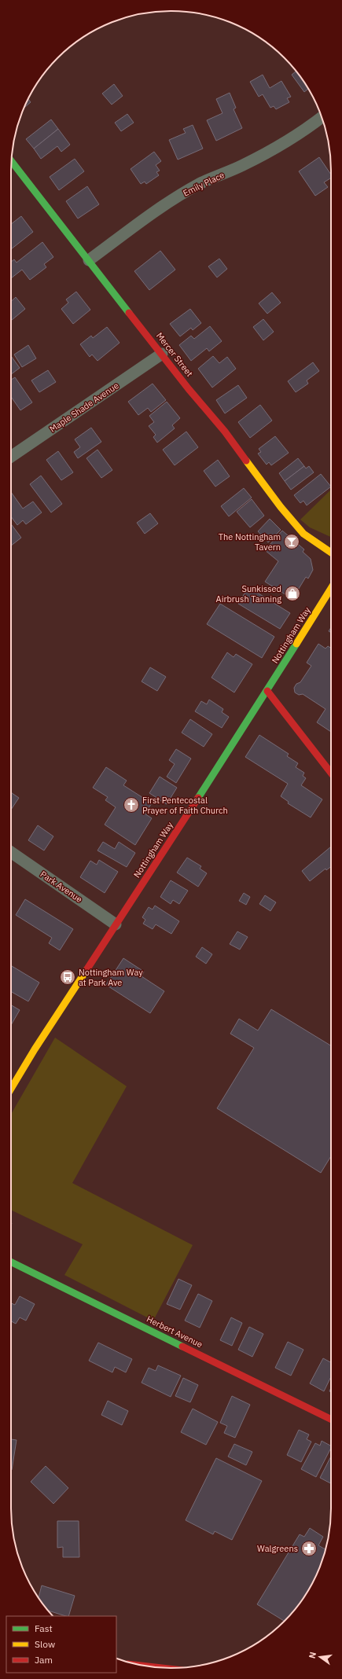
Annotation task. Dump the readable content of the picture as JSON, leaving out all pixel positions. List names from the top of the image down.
{
  "streets": {
    "street": [
      "Emily Place",
      "Mercer Street",
      "Maple Shade Avenue",
      "Nottingham Way",
      "Park Avenue",
      "Herbert Avenue"
    ]
  },
  "crossings": [
    ["Emily Place", "Mercer Street"],
    ["Mercer Street", "Maple Shade Avenue"],
    ["Nottingham Way", "Park Avenue"]
  ],
  "places": {
    "bar": ["The Nottingham Tavern"],
    "shop": ["Sunkissed Airbrush Tanning"],
    "church": ["First Pentecostal Prayer of Faith Church"],
    "bus stop": ["Nottingham Way at Park Ave"],
    "pharmacy": ["Walgreens"]
  },
  "legend": ["Fast", "Slow", "Jam"],
  "north": "left"
}
